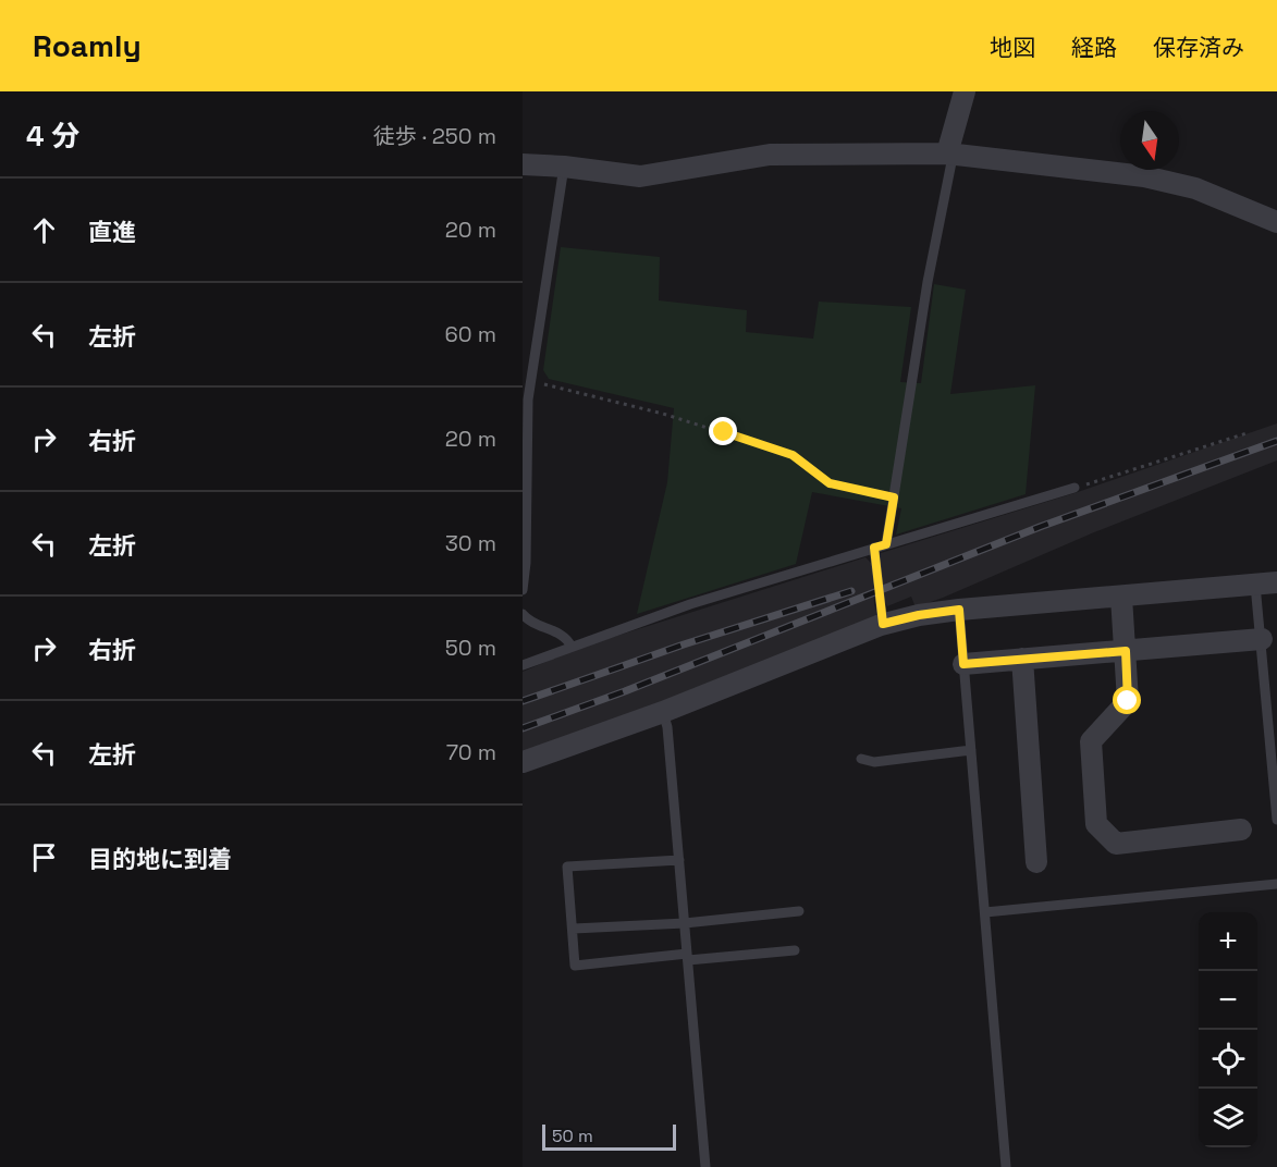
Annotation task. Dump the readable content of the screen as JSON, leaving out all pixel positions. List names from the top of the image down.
{
  "scale_bar": "50 m",
  "north": "bottom",
  "page": {
    "header": "Roamly",
    "nav": ["地図", "経路", "保存済み"],
    "heading": ["4 分", "徒歩 · 250 m"],
    "list": [
      ["直進", "20 m"],
      ["左折", "60 m"],
      ["右折", "20 m"],
      ["左折", "30 m"],
      ["右折", "50 m"],
      ["左折", "70 m"],
      "目的地に到着"
    ],
    "map_buttons": ["+", "−"],
    "scale": "50 m"
  }
}
